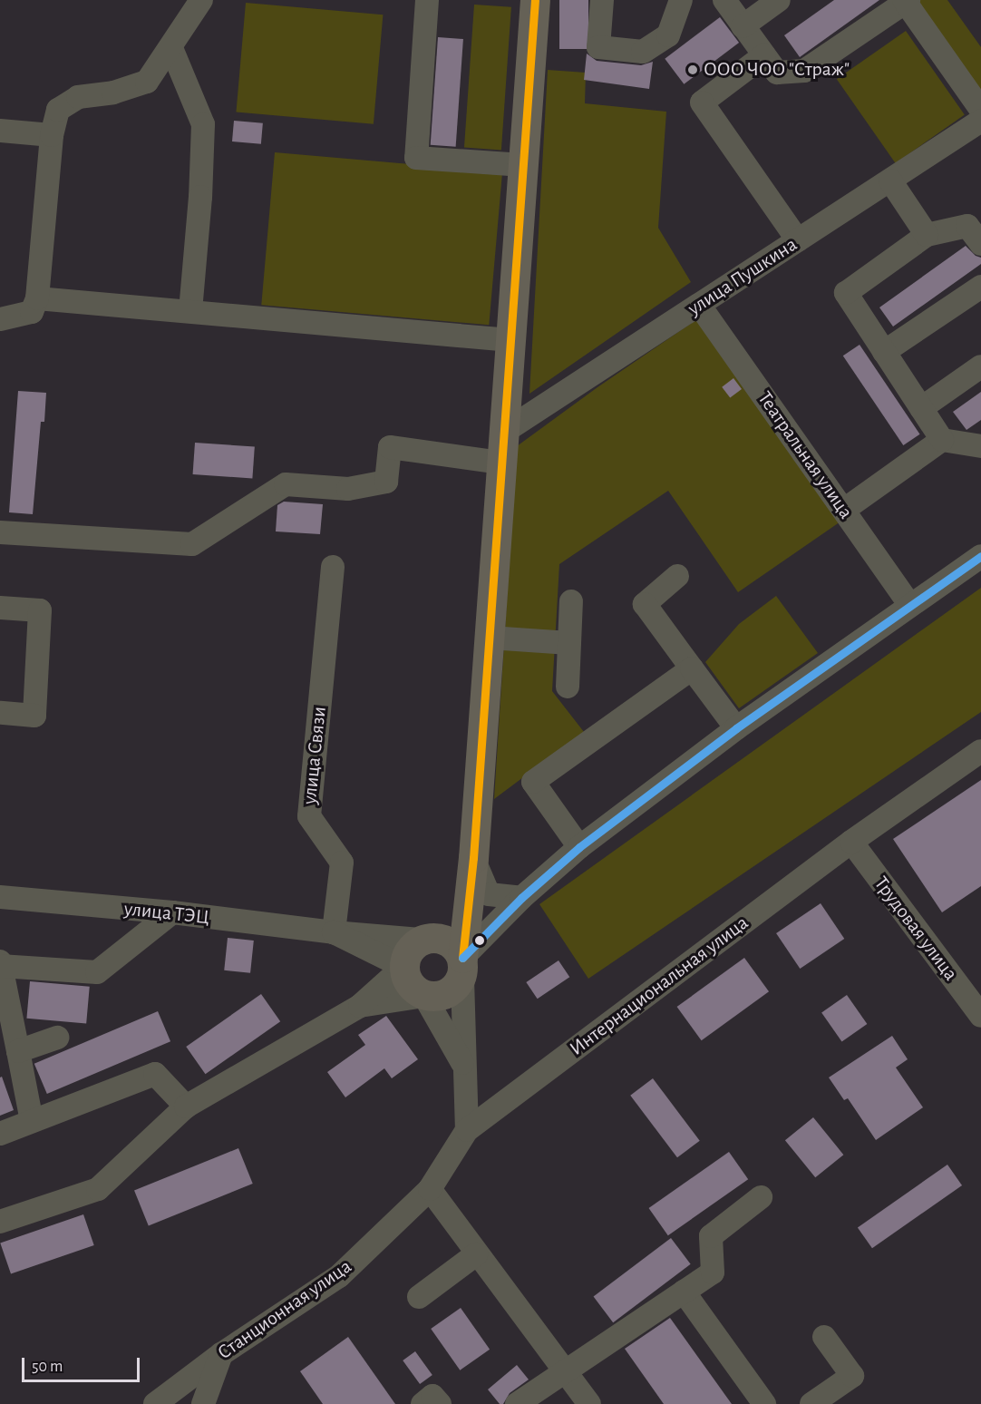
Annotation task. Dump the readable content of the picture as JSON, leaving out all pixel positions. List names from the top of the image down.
{
  "streets": {
    "street": [
      "улица Пушкина",
      "Театральная улица",
      "улица Связи",
      "улица ТЭЦ",
      "Трудовая улица",
      "Интернациональная улица",
      "Станционная улица"
    ]
  },
  "crossings": [
    ["улица Пушкина", "Театральная улица"],
    ["улица Связи", "улица ТЭЦ"],
    ["Трудовая улица", "Интернациональная улица"],
    ["Интернациональная улица", "Станционная улица"]
  ],
  "places": ["ООО ЧОО \"Страж\""],
  "scale_bar": "50 m"
}
